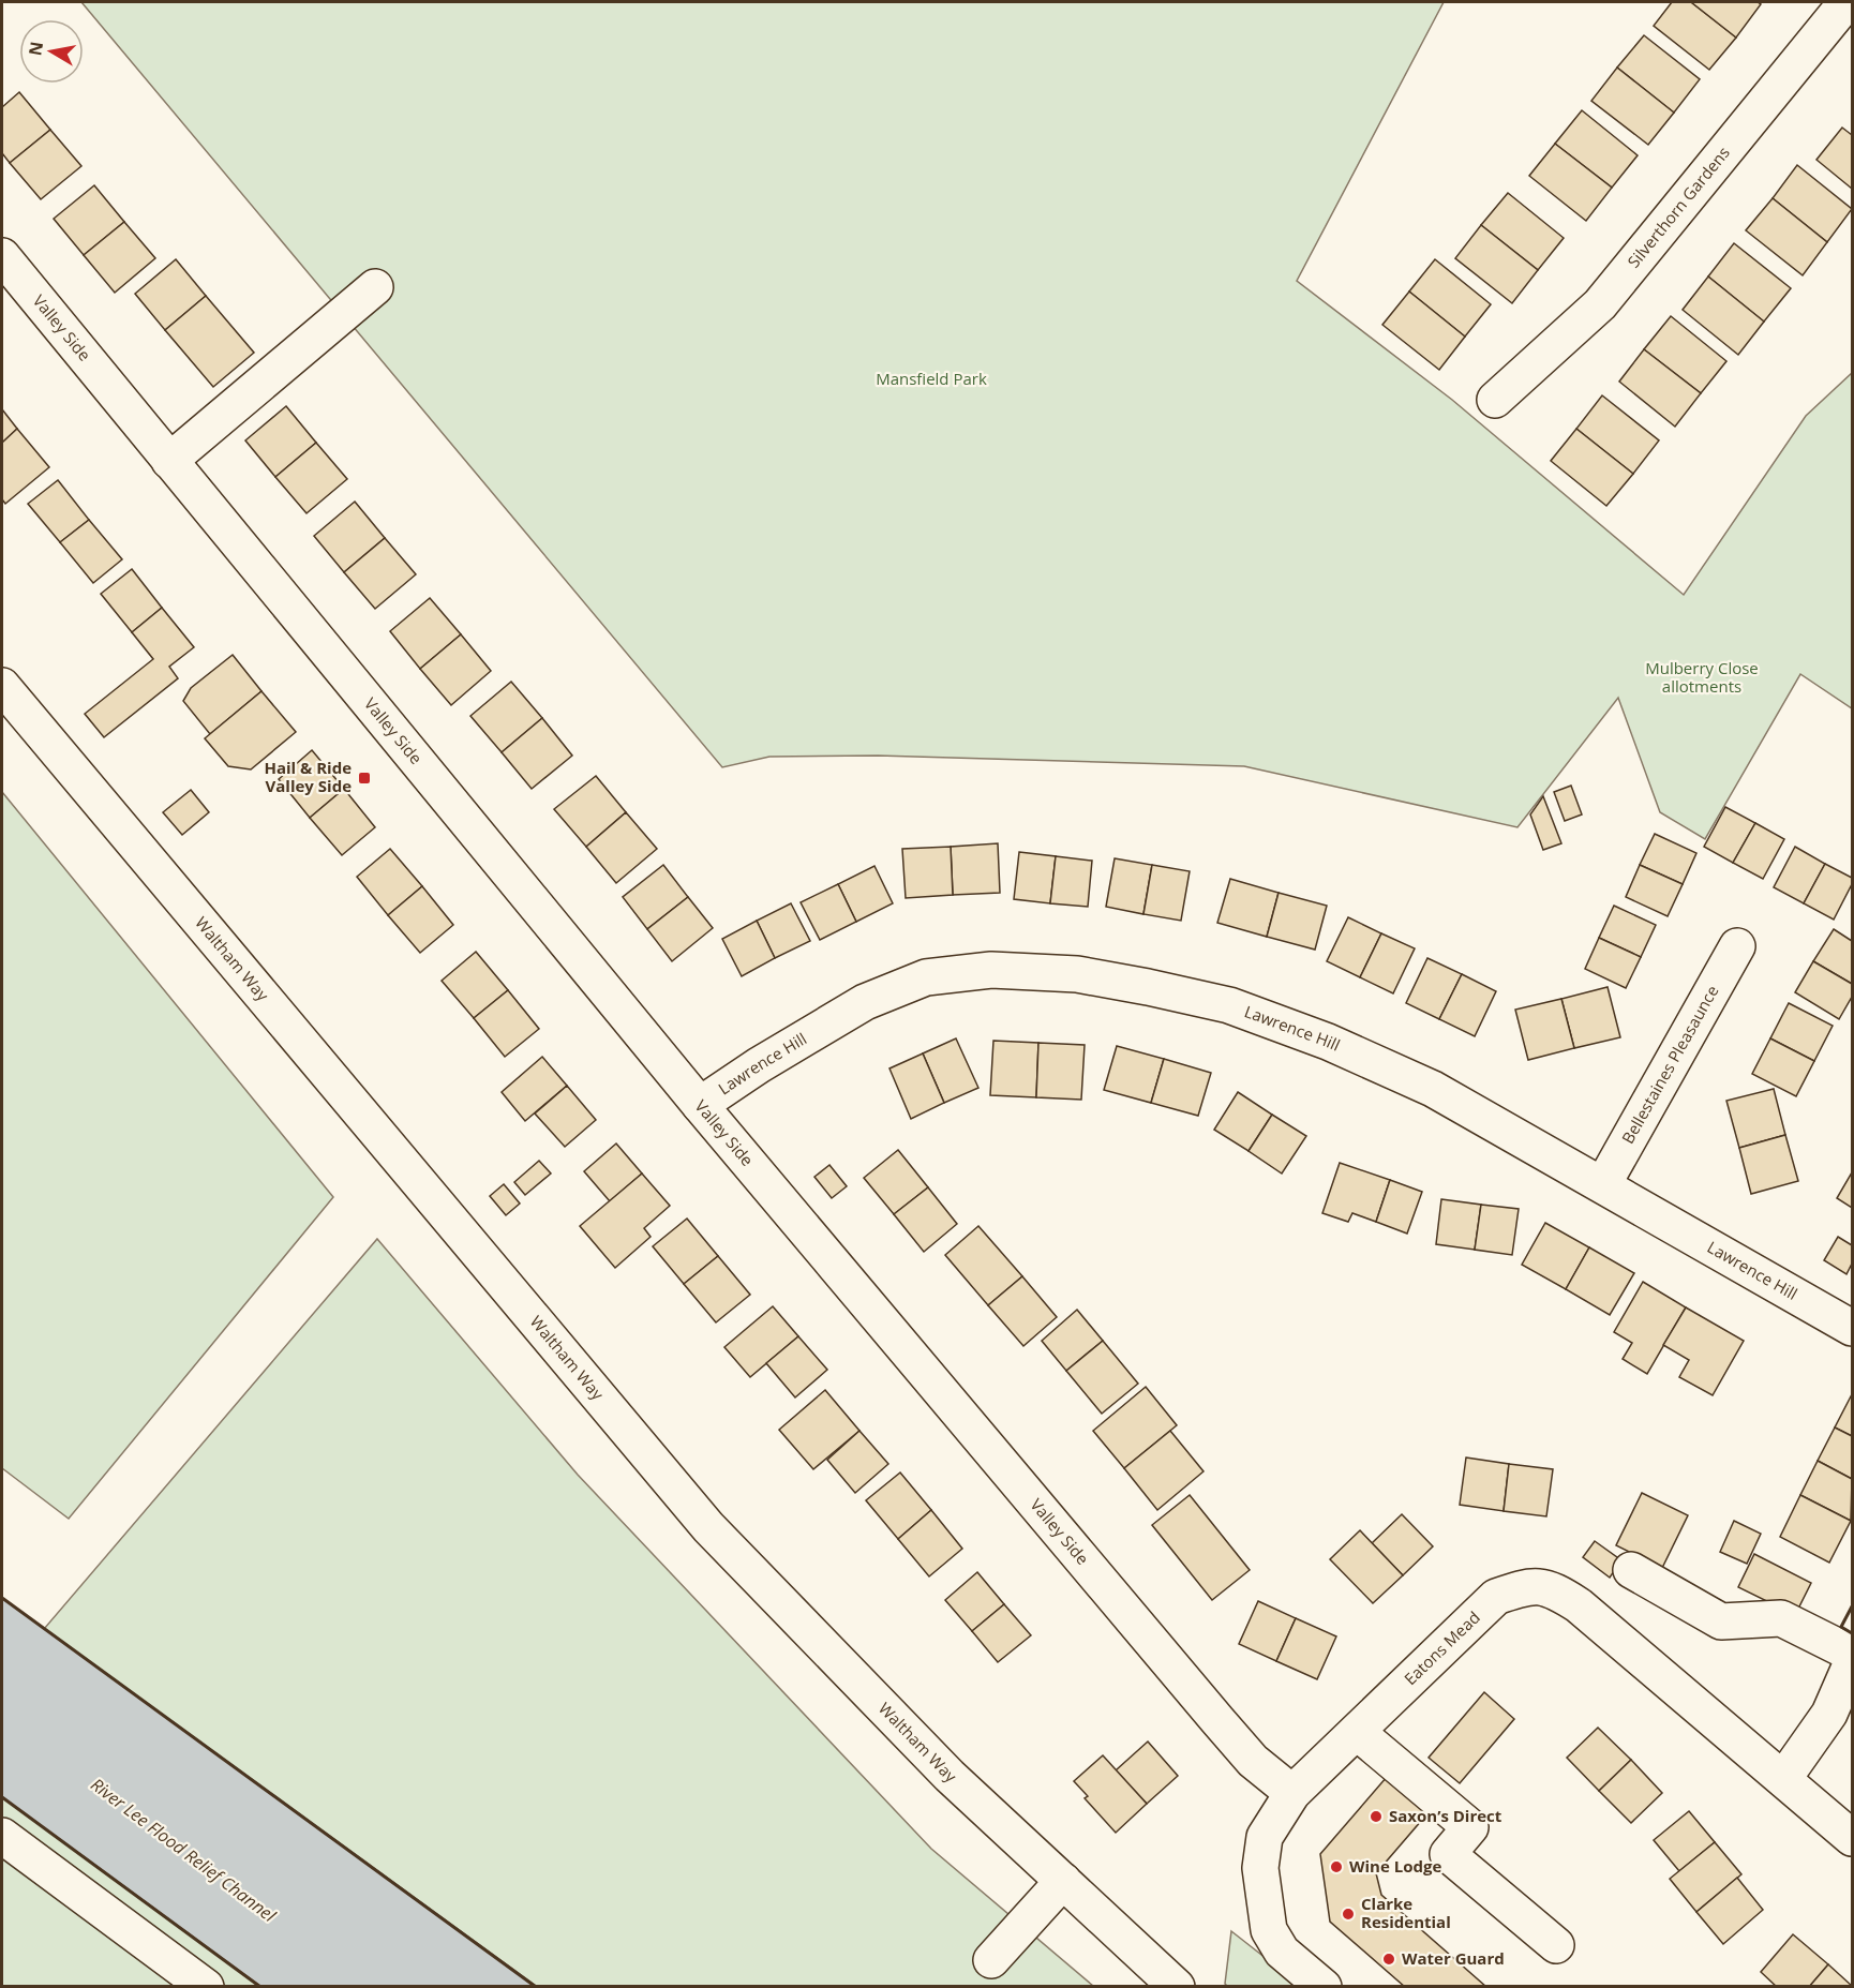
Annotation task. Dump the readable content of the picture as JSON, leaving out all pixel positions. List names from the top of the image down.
{
  "streets": {
    "street": [
      "Silverthorn Gardens",
      "Valley Side",
      "Waltham Way",
      "Lawrence Hill",
      "Bellestaines Pleasaunce",
      "Eatons Mead"
    ]
  },
  "crossings": [
    ["Valley Side", "Lawrence Hill"],
    ["Valley Side", "Eatons Mead"],
    ["Lawrence Hill", "Bellestaines Pleasaunce"]
  ],
  "water": ["River Lee Flood Relief Channel"],
  "parks": ["Mansfield Park", "Mulberry Close allotments"],
  "places": {
    "transit": ["Hail & Ride Valley Side"],
    "other": [
      "Saxon’s Direct",
      "Wine Lodge",
      "Clarke Residential",
      "Water Guard"
    ]
  },
  "north": "left"
}
